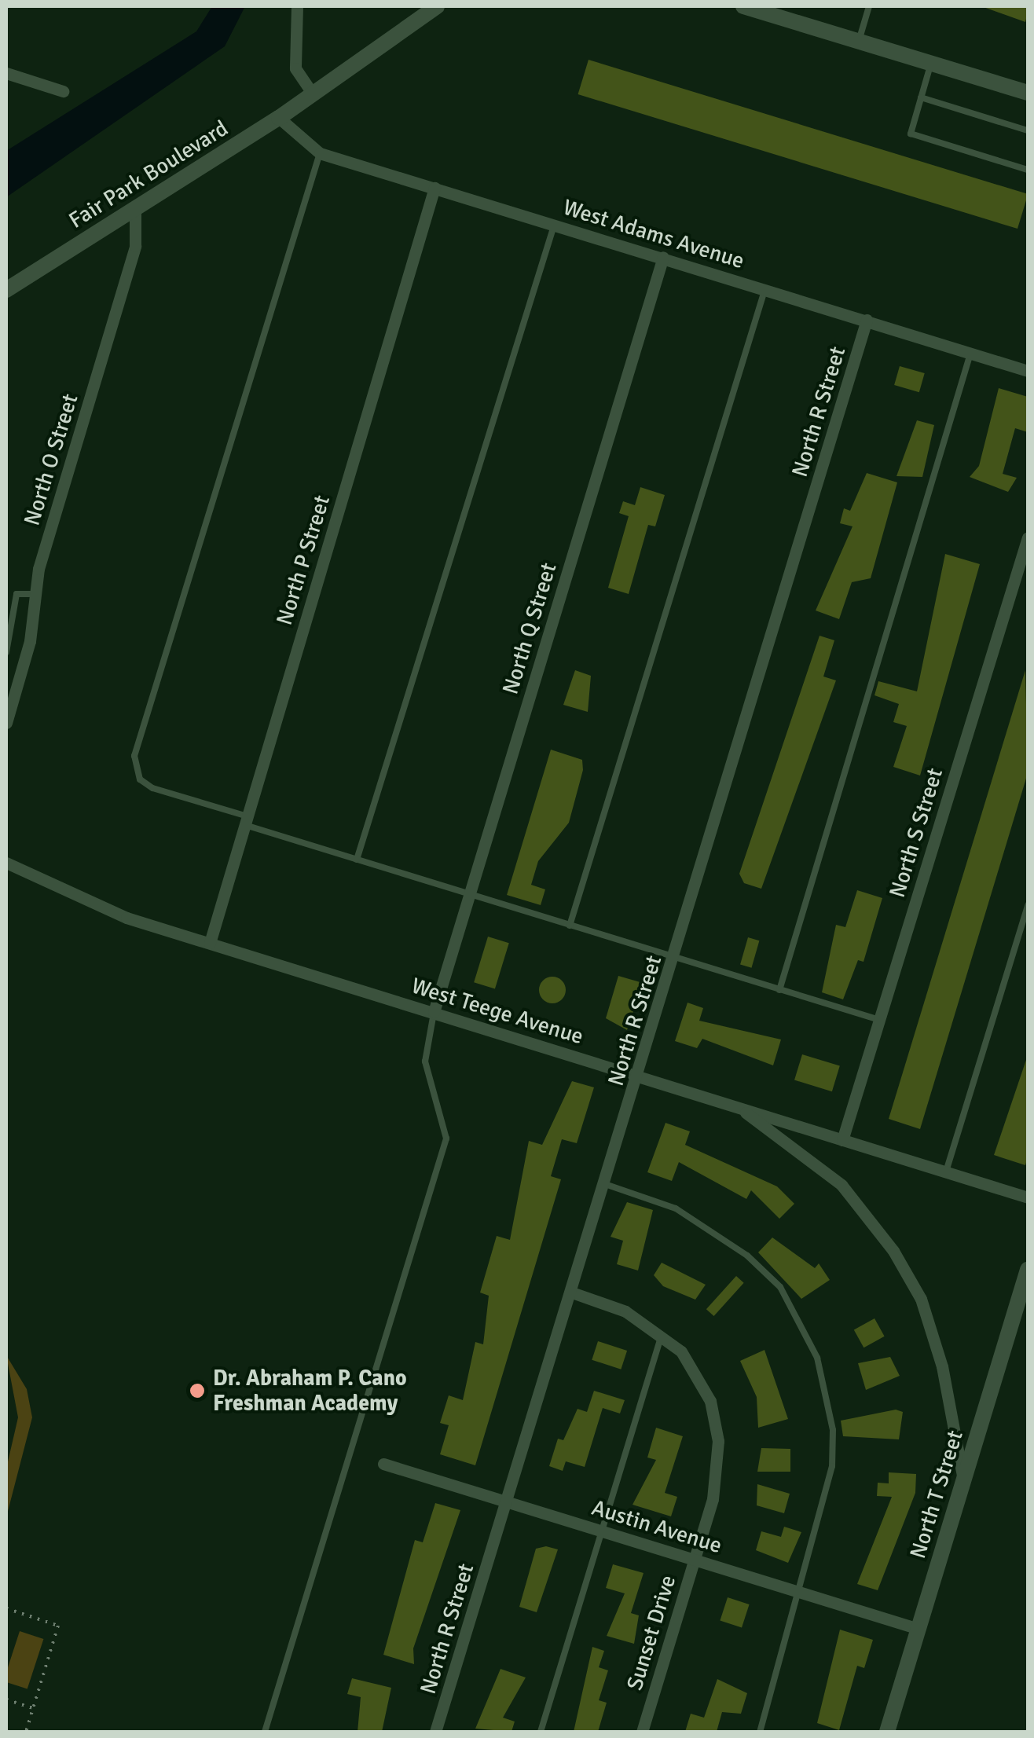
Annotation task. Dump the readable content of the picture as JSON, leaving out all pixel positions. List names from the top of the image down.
{
  "streets": {
    "street": [
      "Fair Park Boulevard",
      "West Adams Avenue",
      "North R Street",
      "North O Street",
      "North P Street",
      "North Q Street",
      "North S Street",
      "West Teege Avenue",
      "North T Street",
      "Austin Avenue",
      "Sunset Drive"
    ]
  },
  "crossings": [
    ["Fair Park Boulevard", "West Adams Avenue"],
    ["Fair Park Boulevard", "North O Street"],
    ["West Adams Avenue", "North R Street"],
    ["West Adams Avenue", "North P Street"],
    ["West Adams Avenue", "North Q Street"],
    ["North R Street", "West Teege Avenue"],
    ["North R Street", "Austin Avenue"],
    ["North R Street", "Sunset Drive"],
    ["North P Street", "West Teege Avenue"],
    ["North Q Street", "West Teege Avenue"],
    ["North S Street", "West Teege Avenue"],
    ["North T Street", "Austin Avenue"],
    ["Austin Avenue", "Sunset Drive"]
  ],
  "places": ["Dr. Abraham P. Cano Freshman Academy"]
}
